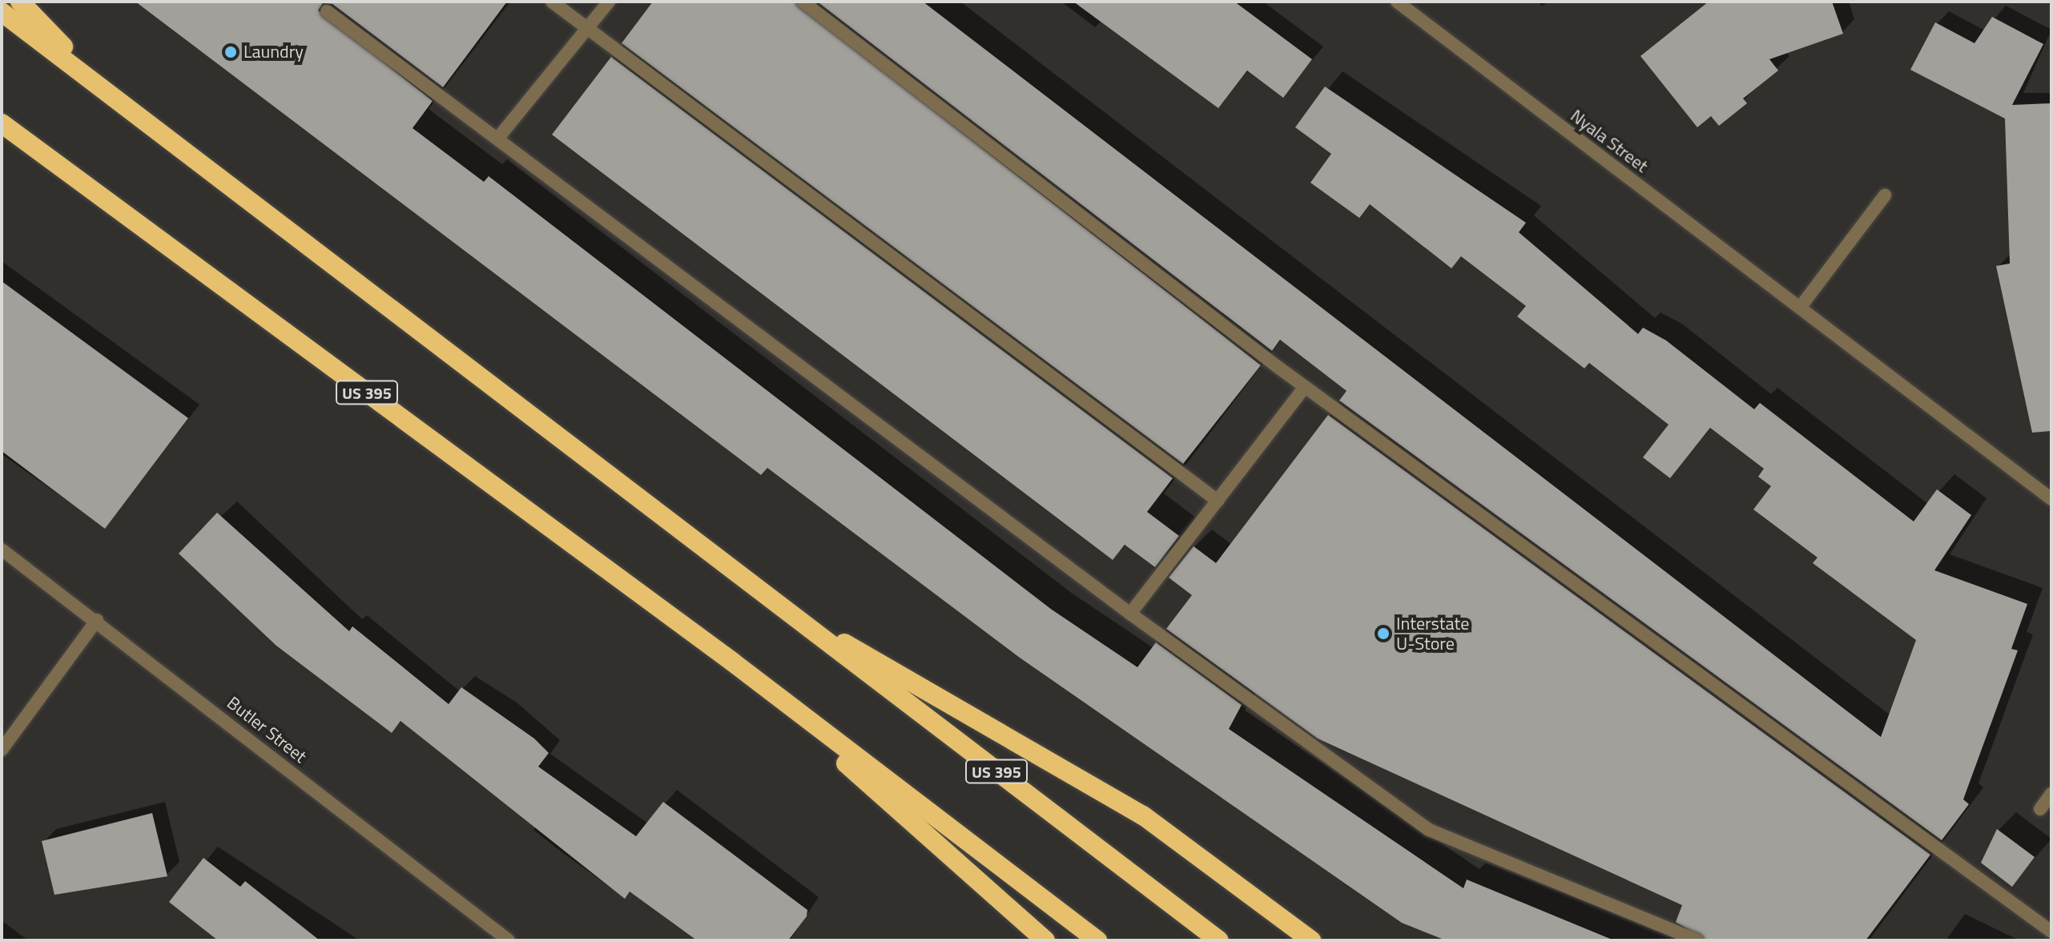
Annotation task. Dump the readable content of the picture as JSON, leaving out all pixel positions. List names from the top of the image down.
{
  "streets": {
    "highway": ["US 395"],
    "street": ["Nyala Street", "Butler Street"]
  },
  "places": ["Laundry", "Interstate U-Store"]
}
